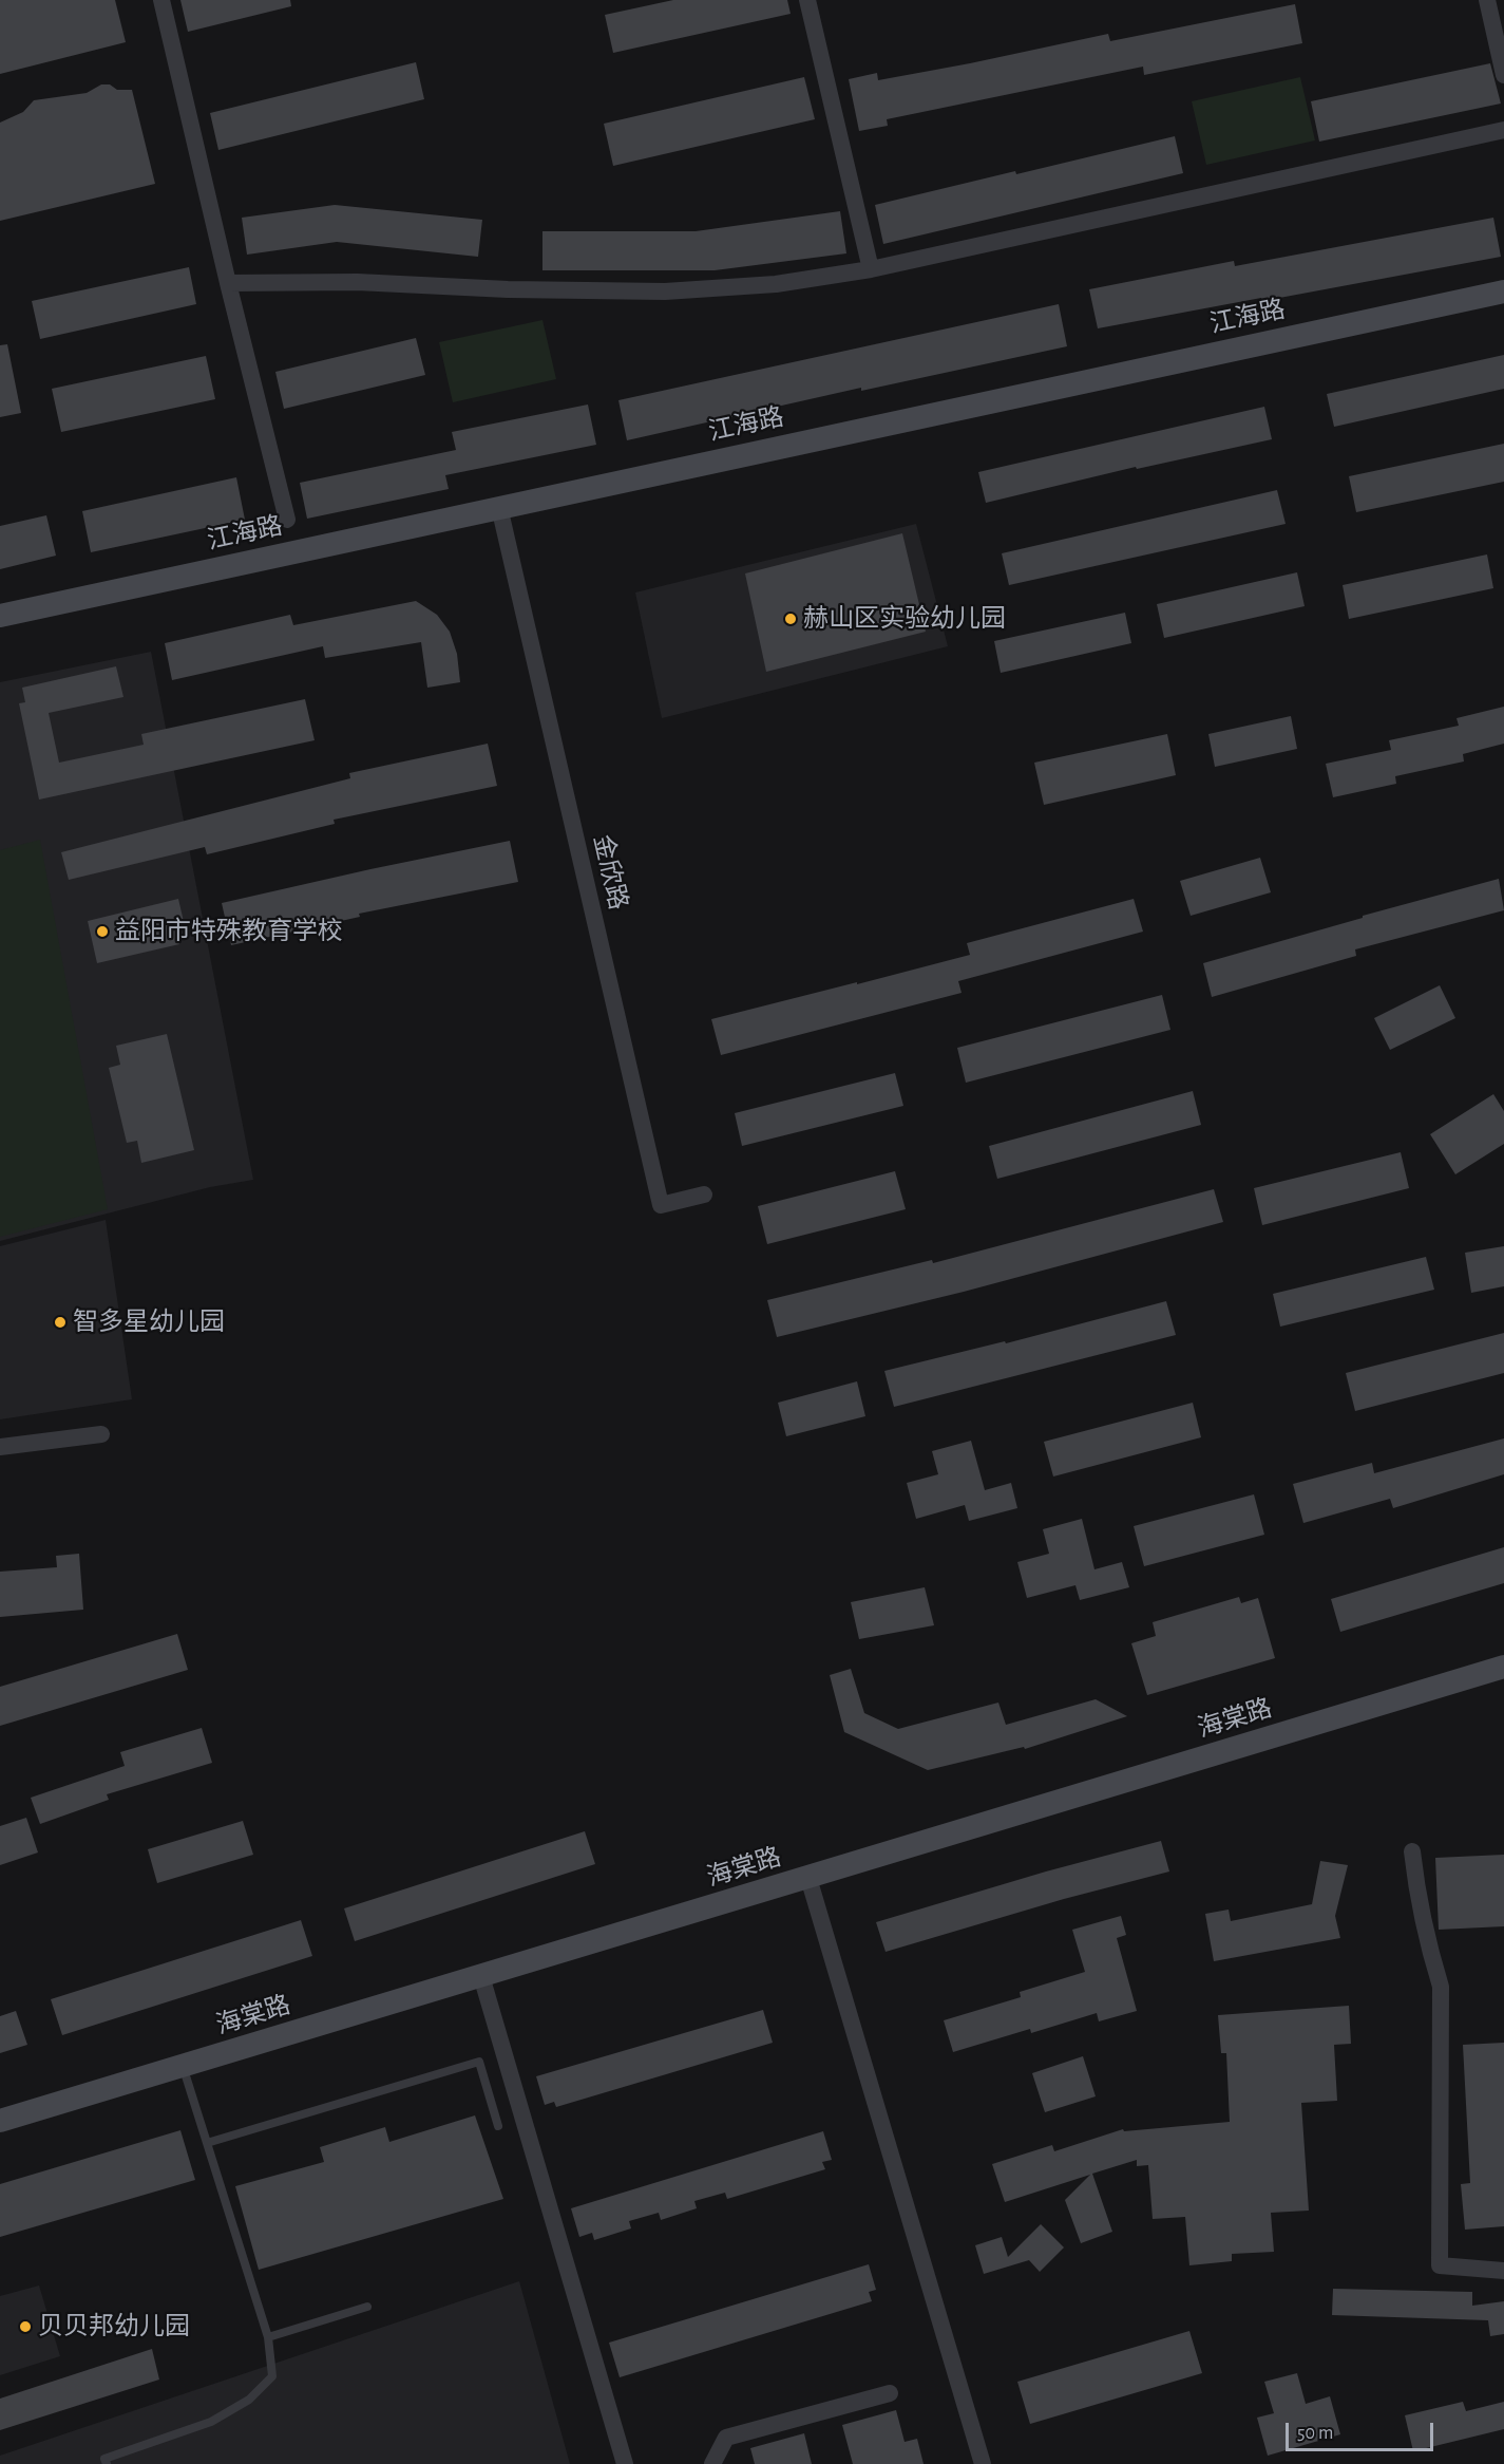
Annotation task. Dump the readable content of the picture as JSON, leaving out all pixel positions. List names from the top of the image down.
{
  "streets": {
    "street": ["江海路", "金欣路", "海棠路"]
  },
  "crossings": [
    ["江海路", "金欣路"]
  ],
  "places": [
    "赫山区实验幼儿园",
    "益阳市特殊教育学校",
    "智多星幼儿园",
    "贝贝邦幼儿园"
  ],
  "scale_bar": "50 m"
}
